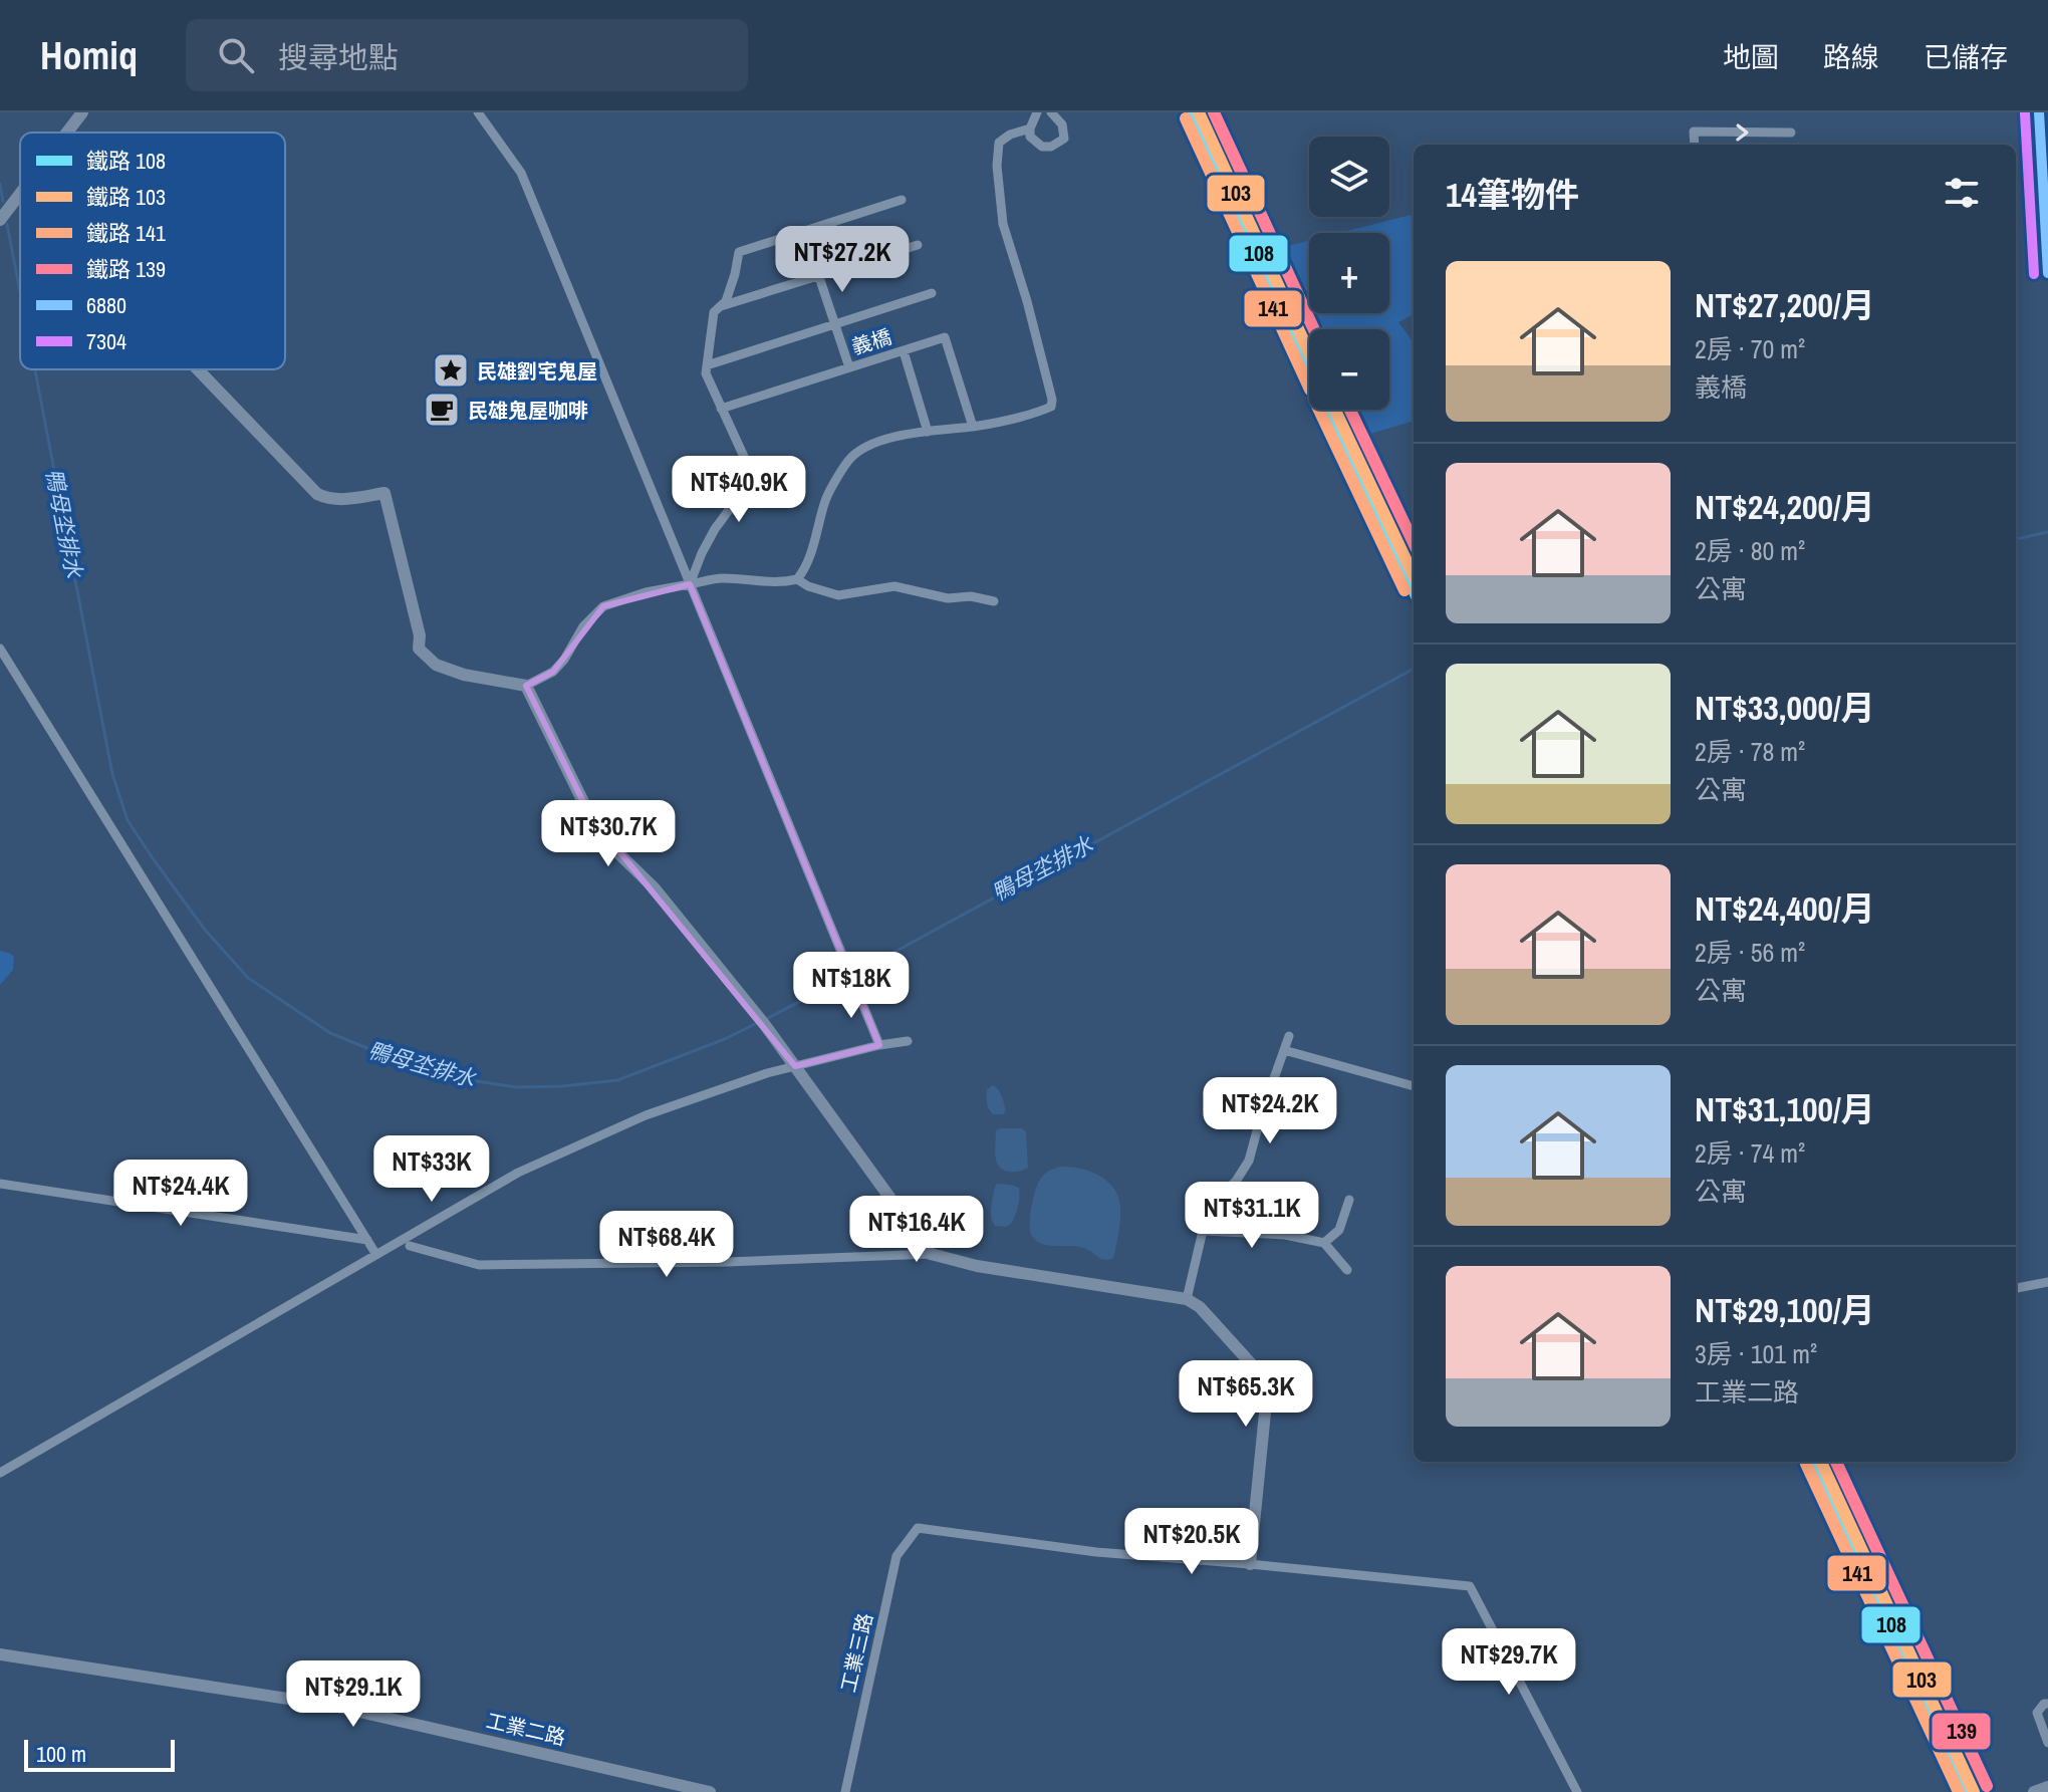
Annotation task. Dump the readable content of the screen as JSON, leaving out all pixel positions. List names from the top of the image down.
{
  "streets": {
    "street": ["義橋", "工業三路", "工業二路"]
  },
  "water": ["鴨母坔排水"],
  "places": {
    "place": ["民雄劉宅鬼屋"],
    "cafe": ["民雄鬼屋咖啡"]
  },
  "lines": [
    "rail line 108",
    "rail line 103",
    "rail line 139",
    "transit line 6880",
    "transit line 7304",
    "rail line 141"
  ],
  "legend": [
    "鐵路 108",
    "鐵路 103",
    "鐵路 141",
    "鐵路 139",
    "6880",
    "7304"
  ],
  "scale_bar": "100 m",
  "page": {
    "header": "Homiq",
    "search": "搜尋地點",
    "nav": ["地圖", "路線", "已儲存"],
    "map_buttons": ["+", "−"],
    "heading": "14筆物件",
    "price": [
      "NT$27.2K",
      "NT$40.9K",
      "NT$30.7K",
      "NT$18K",
      "NT$24.2K",
      "NT$33K",
      "NT$24.4K",
      "NT$31.1K",
      "NT$16.4K",
      "NT$68.4K",
      "NT$65.3K",
      "NT$20.5K",
      "NT$29.7K",
      "NT$29.1K"
    ],
    "list": [
      {
        "name": "NT$27,200/月",
        "note": "2房 · 70 m² · 義橋"
      },
      {
        "name": "NT$24,200/月",
        "note": "2房 · 80 m² · 公寓"
      },
      {
        "name": "NT$33,000/月",
        "note": "2房 · 78 m² · 公寓"
      },
      {
        "name": "NT$24,400/月",
        "note": "2房 · 56 m² · 公寓"
      },
      {
        "name": "NT$31,100/月",
        "note": "2房 · 74 m² · 公寓"
      },
      {
        "name": "NT$29,100/月",
        "note": "3房 · 101 m² · 工業二路"
      }
    ],
    "scale": "100 m"
  }
}
